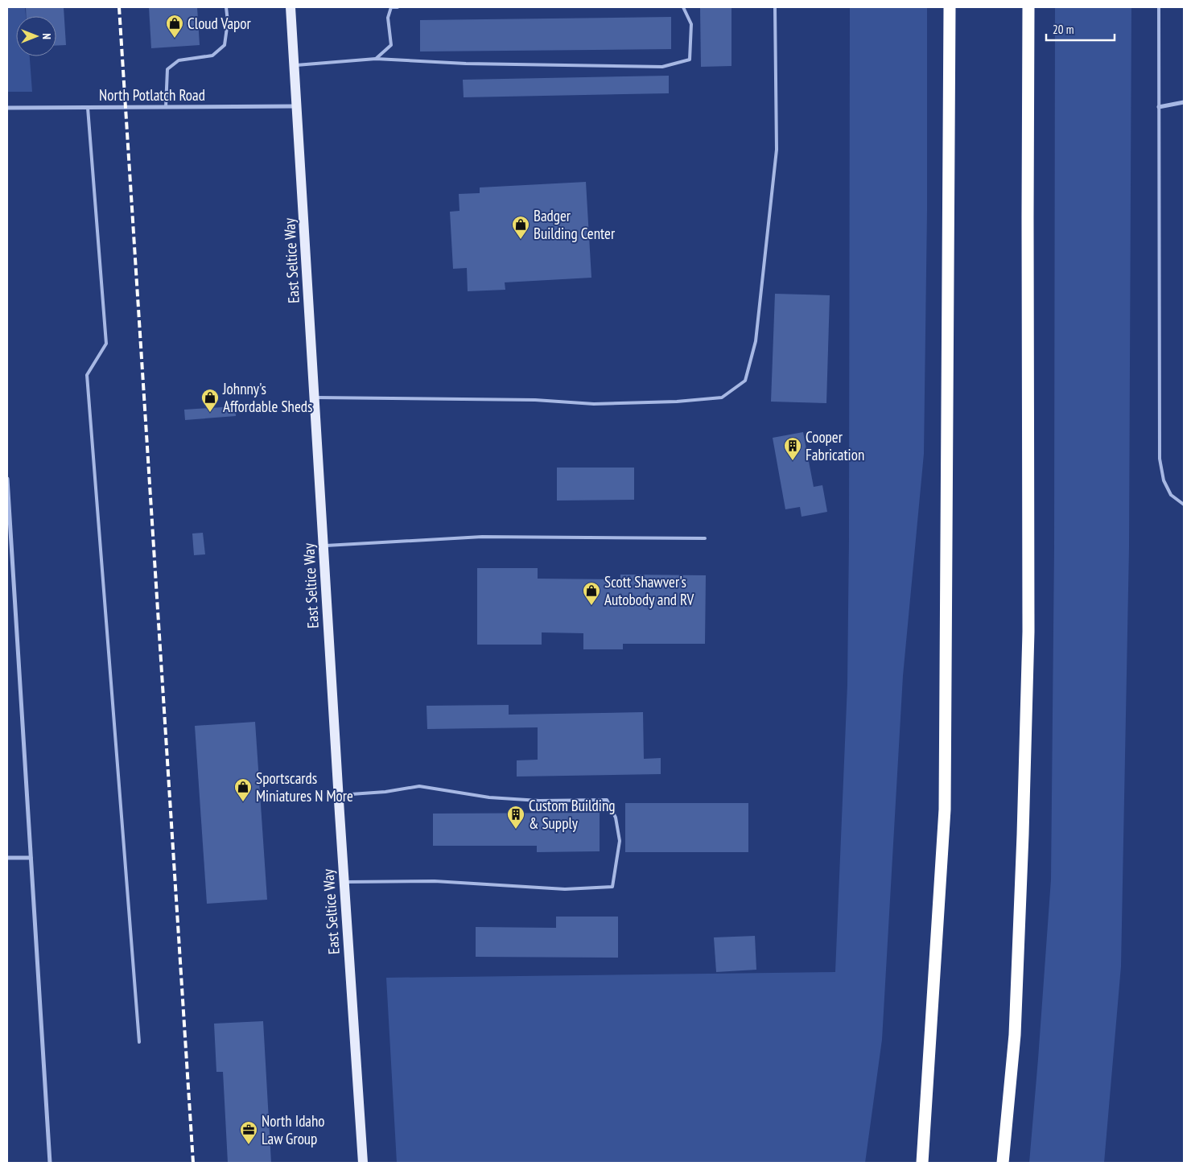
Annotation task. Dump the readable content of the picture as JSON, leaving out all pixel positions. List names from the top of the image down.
{
  "streets": {
    "main road": ["East Seltice Way"],
    "street": ["North Potlatch Road"]
  },
  "crossings": [
    ["North Potlatch Road", "East Seltice Way"]
  ],
  "places": {
    "shop": [
      "Cloud Vapor",
      "Badger Building Center",
      "Johnny's Affordable Sheds",
      "Scott Shawver's Autobody and RV",
      "Sportscards Miniatures N More"
    ],
    "building": ["Cooper Fabrication", "Custom Building & Supply"],
    "office": ["North Idaho Law Group"]
  },
  "scale_bar": "20 m",
  "north": "right"
}
